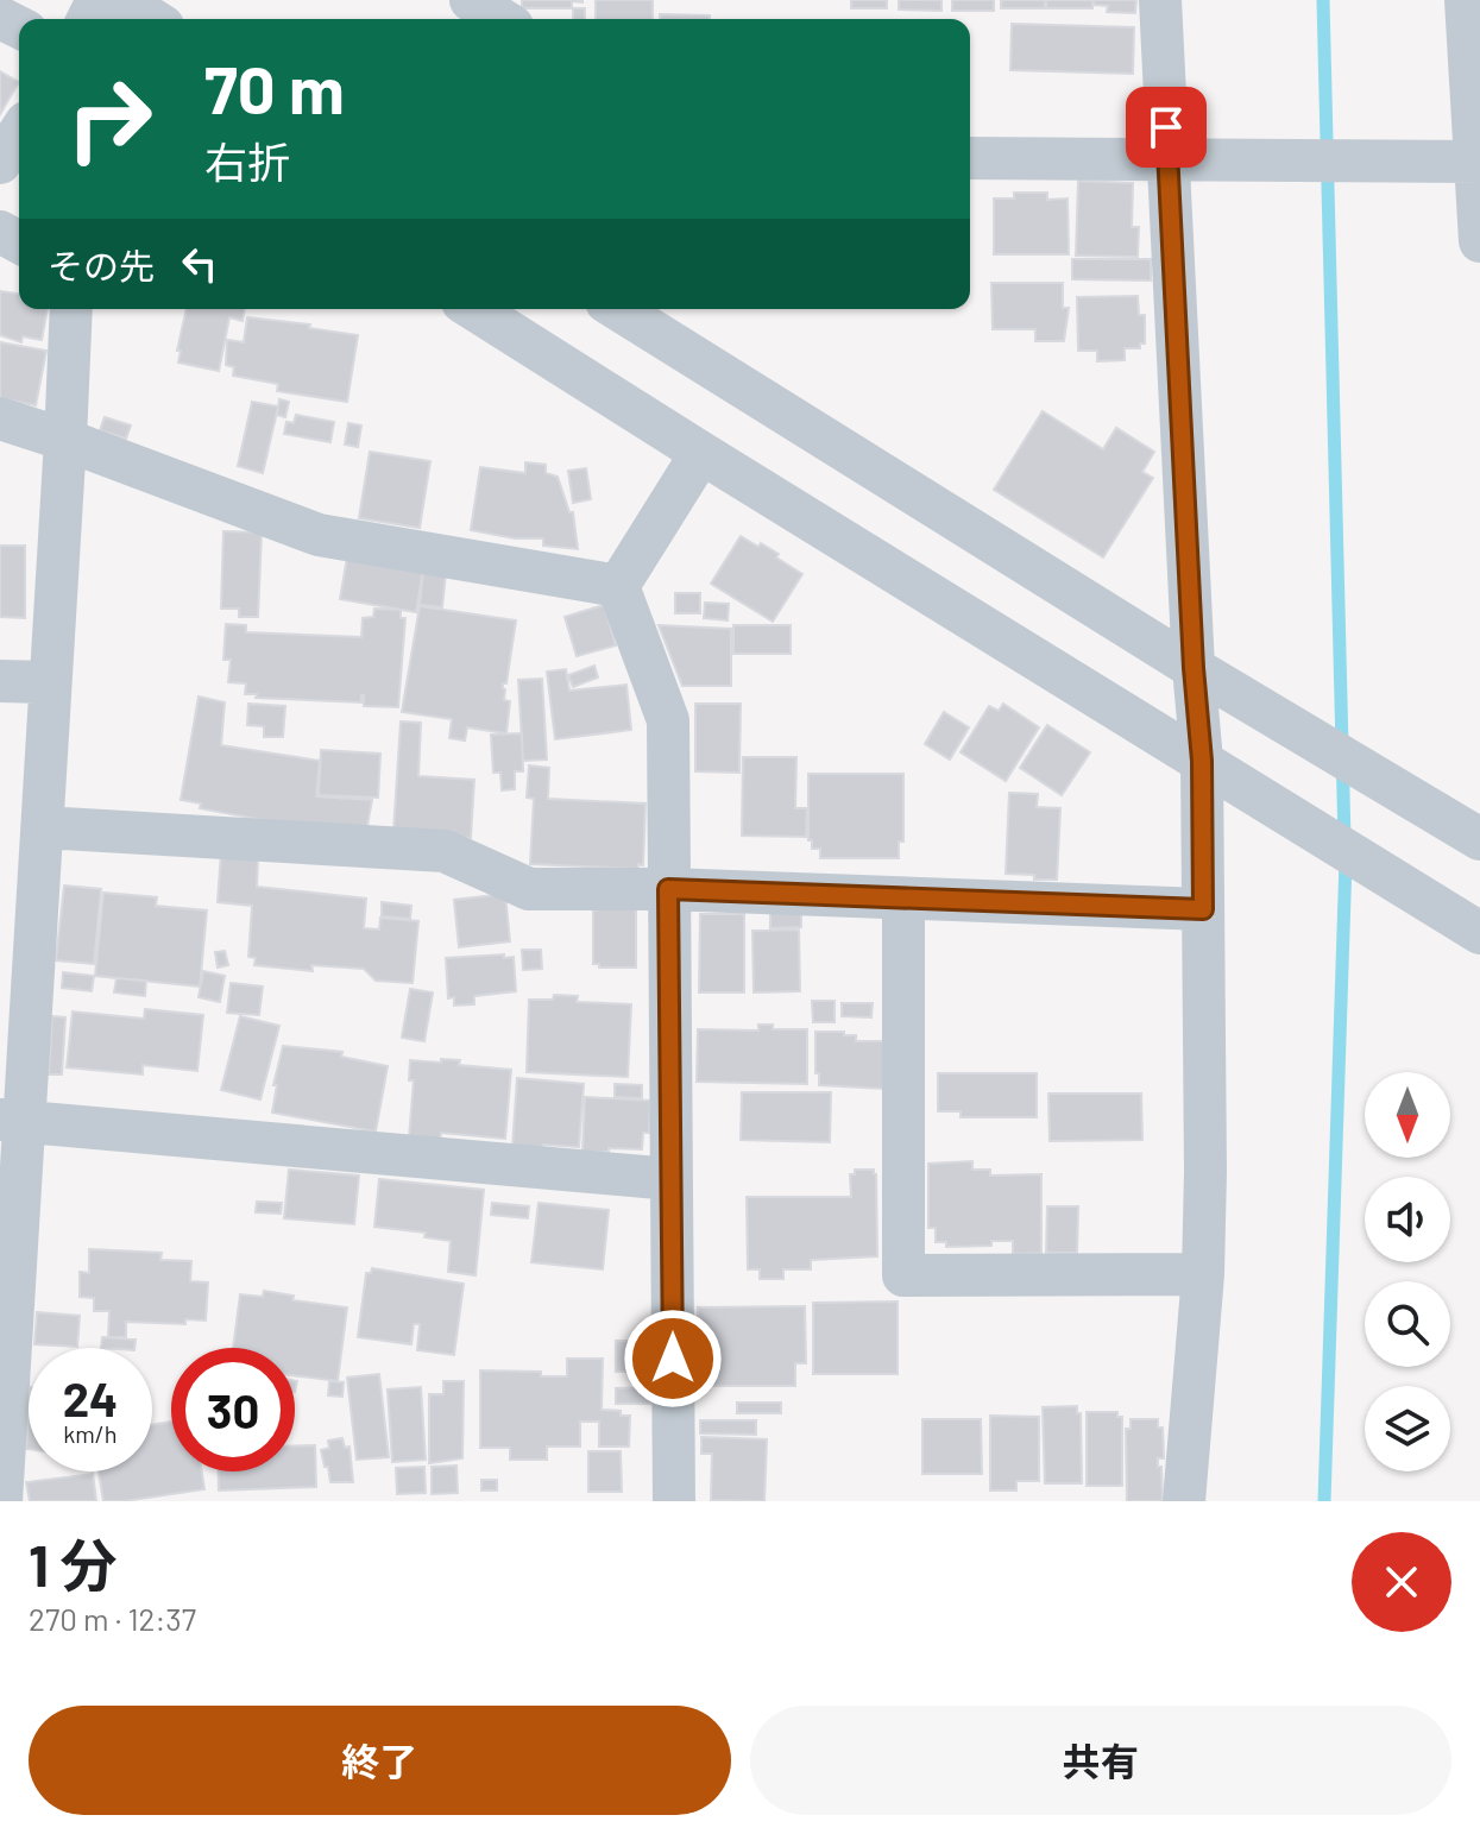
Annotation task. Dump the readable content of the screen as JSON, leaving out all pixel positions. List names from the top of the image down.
{
  "north": "bottom",
  "page": {
    "turn": ["70 m", "右折"],
    "then": "その先",
    "speed": "24 km/h",
    "limit": "30",
    "heading": ["1 分", "270 m · 12:37"],
    "buttons": ["終了", "共有"]
  }
}
